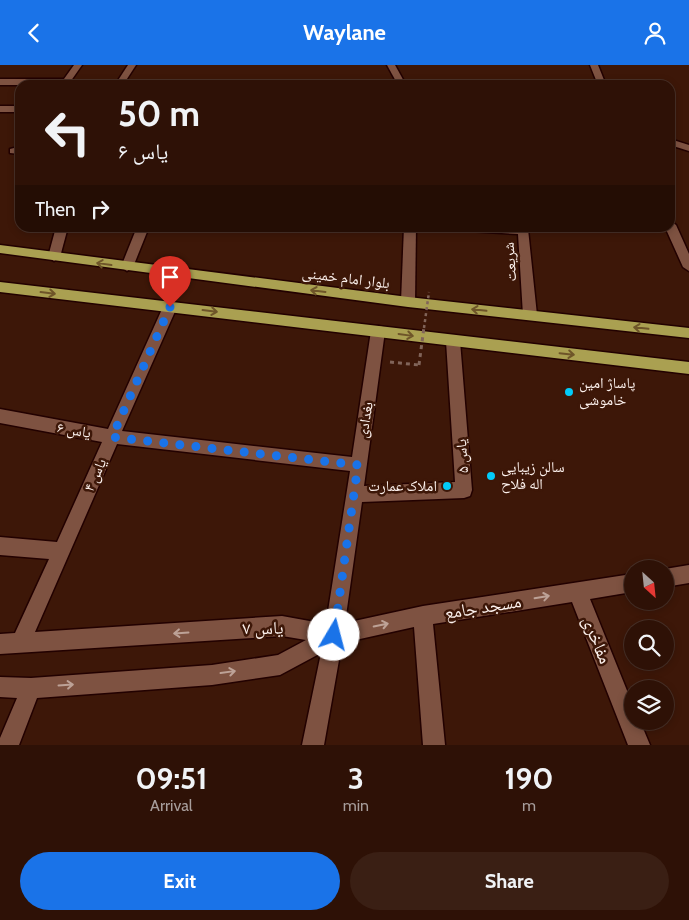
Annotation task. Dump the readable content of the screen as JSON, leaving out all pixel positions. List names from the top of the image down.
{
  "streets": {
    "highway": ["بلوار امام خمینی"],
    "street": [
      "شریعت",
      "بغدادی",
      "یاس ۶",
      "یاس ۵",
      "یاس ۴",
      "مسجد جامع",
      "یاس ۷",
      "مفاخری"
    ]
  },
  "crossings": [
    ["شریعت", "بلوار امام خمینی"],
    ["بغدادی", "یاس ۶"],
    ["بغدادی", "یاس ۵"],
    ["بغدادی", "مسجد جامع"],
    ["بغدادی", "یاس ۷"],
    ["یاس ۶", "یاس ۴"],
    ["یاس ۴", "یاس ۷"],
    ["مسجد جامع", "یاس ۷"],
    ["مسجد جامع", "مفاخری"]
  ],
  "one_way": ["مسجد جامع"],
  "places": ["پاساژ امین خاموشی", "سالن زیبایی اله فلاح", "املاک عمارت"],
  "north": "bottom right",
  "page": {
    "header": "Waylane",
    "turn": ["50 m", "یاس ۶"],
    "then": "Then",
    "eta": [
      "09:51",
      "Arrival",
      "3",
      "min",
      "190",
      "m"
    ],
    "buttons": ["Exit", "Share"]
  }
}
